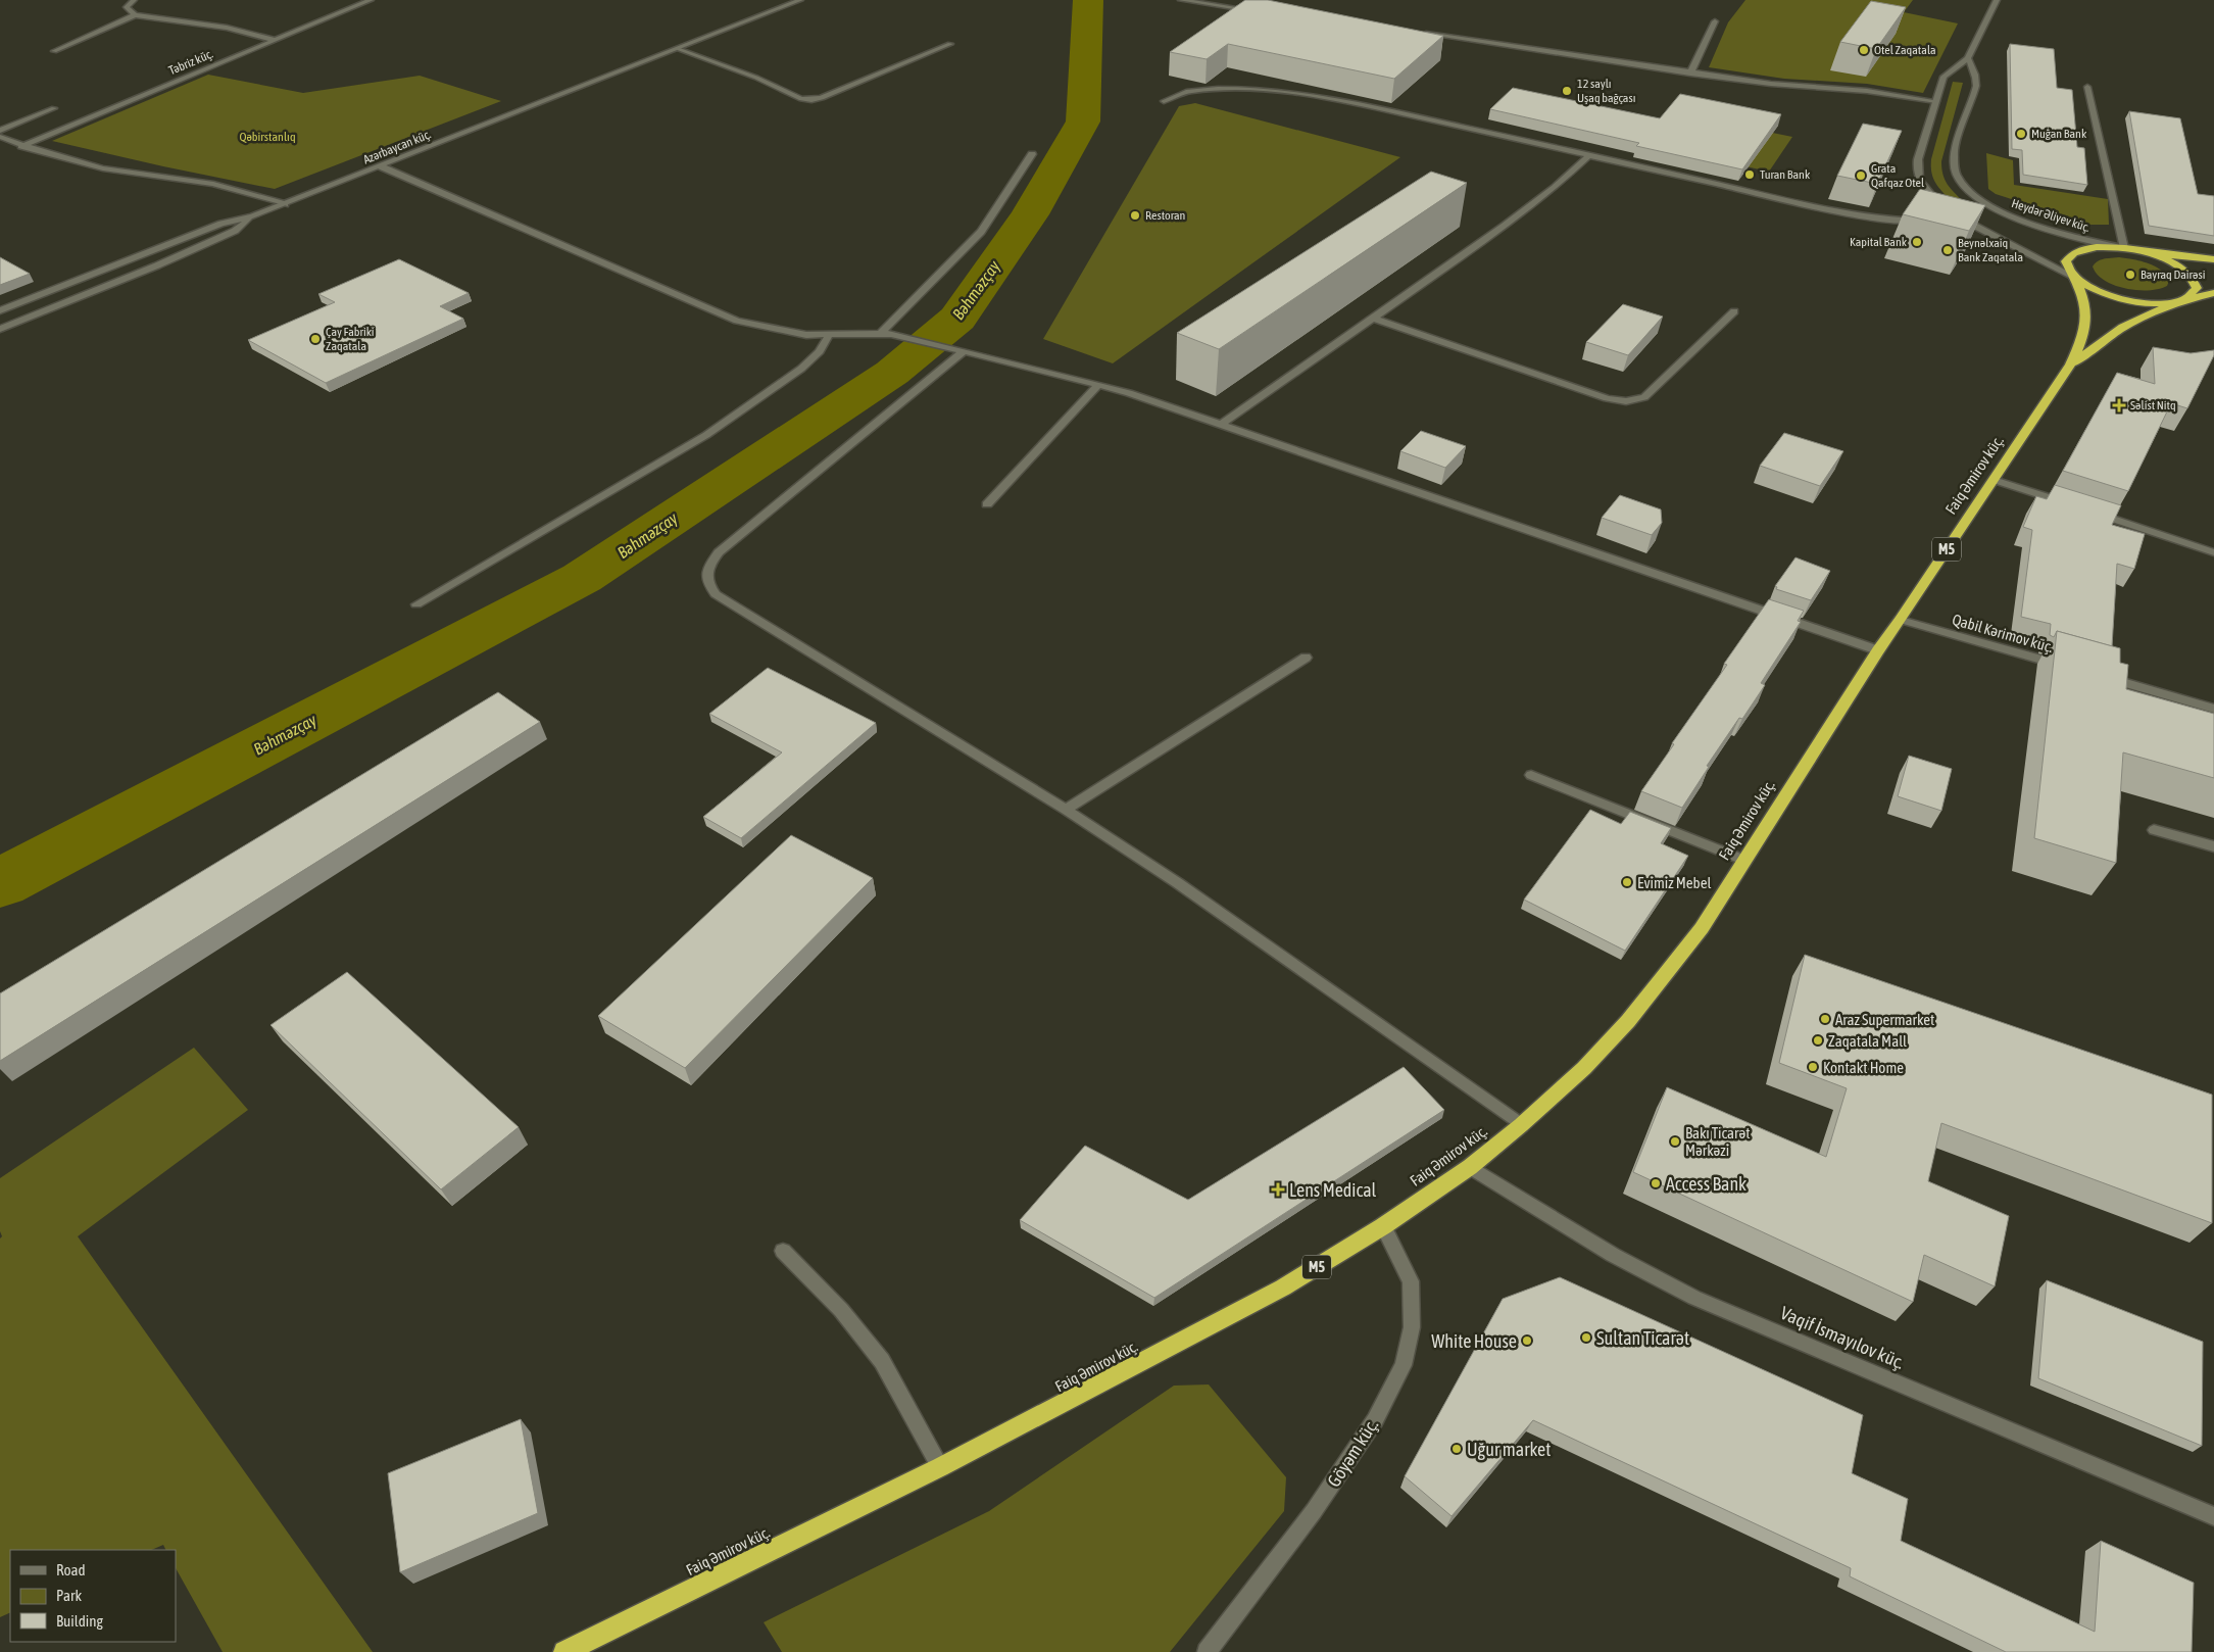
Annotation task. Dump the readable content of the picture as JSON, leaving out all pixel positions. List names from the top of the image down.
{
  "streets": {
    "highway": ["Faiq Əmirov küç.", "M5"],
    "street": [
      "Təbriz küç.",
      "Azərbaycan küç.",
      "Heydər Əliyev küç.",
      "Qabil Kərimov küç.",
      "Vaqif İsmayılov küç.",
      "Göyəm küç."
    ]
  },
  "crossings": [
    ["Faiq Əmirov küç.", "Qabil Kərimov küç."],
    ["Faiq Əmirov küç.", "Vaqif İsmayılov küç."],
    ["Faiq Əmirov küç.", "Göyəm küç."]
  ],
  "water": ["Bəhməzçay"],
  "parks": ["Qəbirstanlıq"],
  "places": {
    "other": [
      "Otel Zaqatala",
      "12 saylı Uşaq bağçası",
      "Muğan Bank",
      "Turan Bank",
      "Grata Qafqaz Otel",
      "Restoran",
      "Kapital Bank",
      "Beynəlxaiq Bank Zaqatala",
      "Bayraq Dairəsi",
      "Çay Fabriki Zaqatala",
      "Evimiz Mebel",
      "Araz Supermarket",
      "Zaqatala Mall",
      "Kontakt Home",
      "Bakı Ticarət Mərkəzi",
      "Access Bank",
      "Sultan Ticarət",
      "White House",
      "Uğur market"
    ],
    "health": ["Səlist Nitq", "Lens Medical"]
  },
  "legend": ["Road", "Park", "Building"]
}
